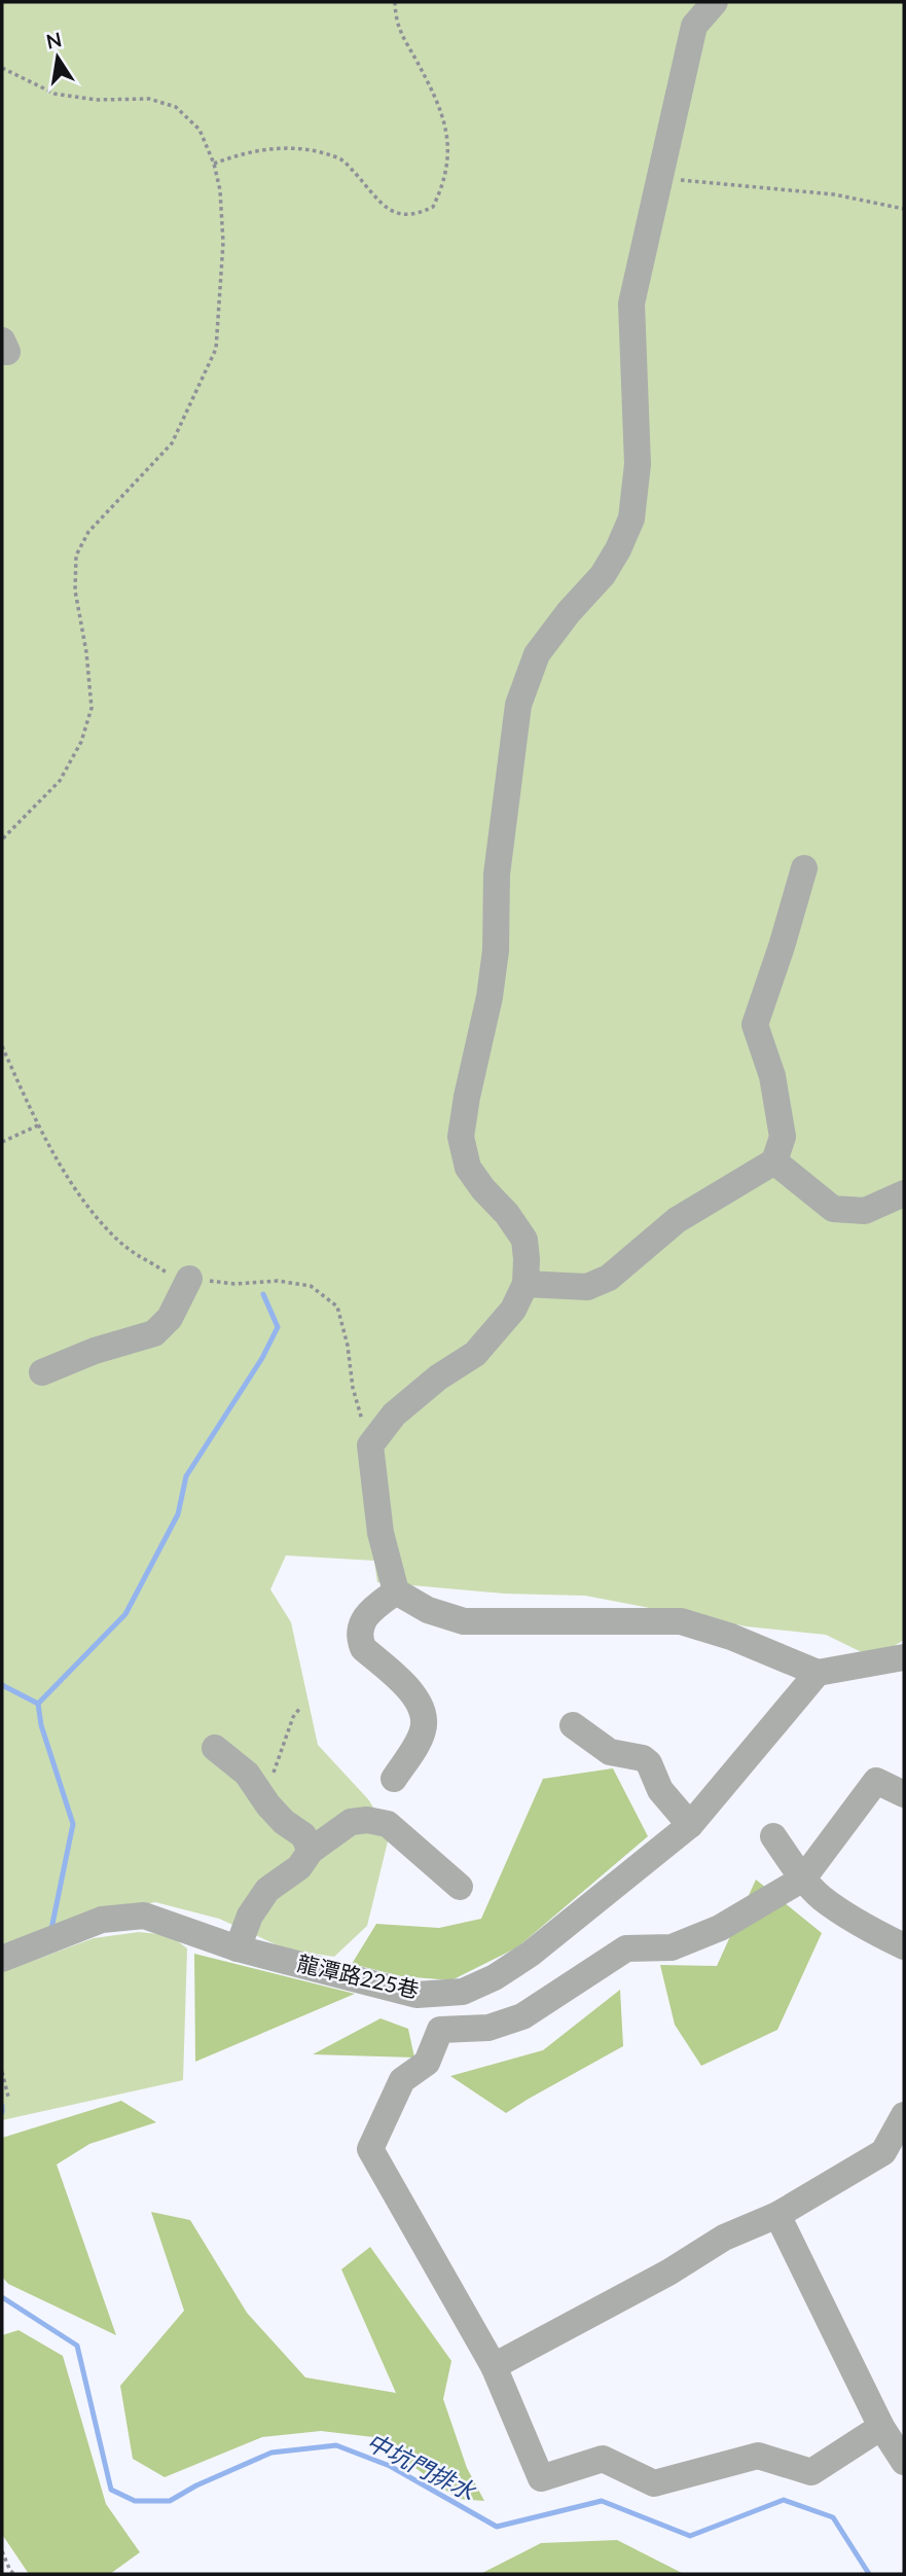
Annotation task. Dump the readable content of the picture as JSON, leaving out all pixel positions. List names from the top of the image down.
{
  "streets": {
    "street": ["龍潭路225巷"]
  },
  "water": ["中坑門排水"],
  "north": "top"
}
